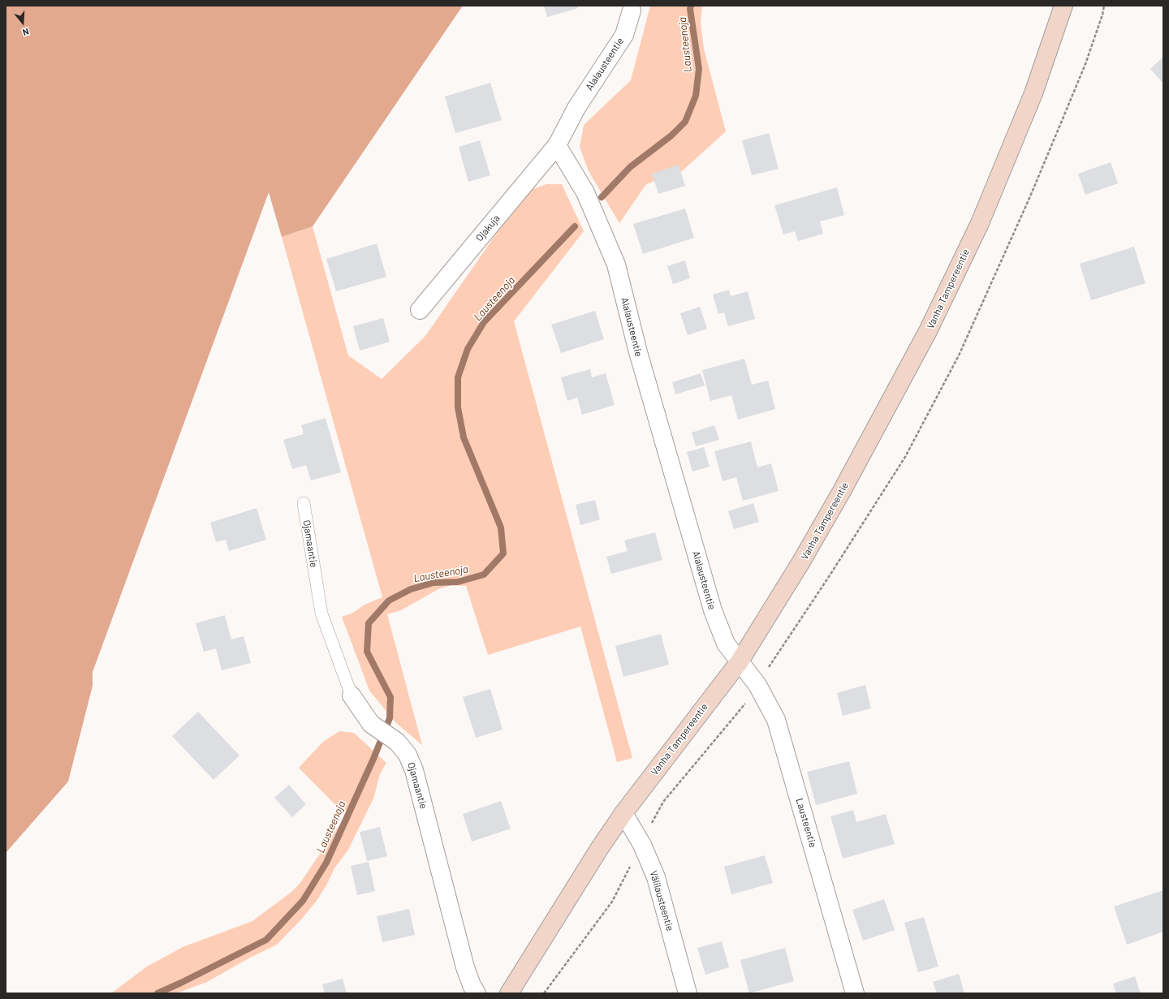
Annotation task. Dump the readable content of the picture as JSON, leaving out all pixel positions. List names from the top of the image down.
{
  "streets": {
    "main road": ["Vanha Tampereentie"],
    "street": [
      "Alalausteentie",
      "Ojakuja",
      "Ojamaantie",
      "Lausteentie",
      "Välilausteentie"
    ]
  },
  "crossings": [
    ["Alalausteentie", "Ojakuja"],
    ["Alalausteentie", "Vanha Tampereentie"],
    ["Alalausteentie", "Lausteentie"],
    ["Vanha Tampereentie", "Lausteentie"],
    ["Vanha Tampereentie", "Välilausteentie"]
  ],
  "water": ["Lausteenoja"],
  "north": "bottom"
}
